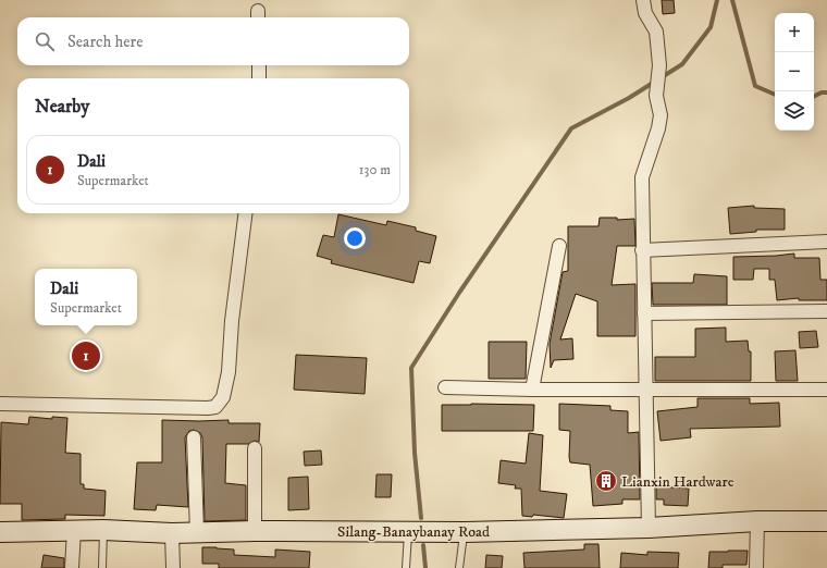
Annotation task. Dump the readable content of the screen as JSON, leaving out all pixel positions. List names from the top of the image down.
{
  "streets": {
    "main road": ["Silang-Banaybanay Road"]
  },
  "places": {
    "building": ["Lianxin Hardware"]
  },
  "page": {
    "map_buttons": ["+", "−"],
    "search": "Search here",
    "heading": "Nearby",
    "list": [
      {
        "mark": "1",
        "name": "Dali",
        "note": "Supermarket",
        "value": "130 m"
      }
    ],
    "popup": ["Dali", "Supermarket"],
    "pins": "1"
  }
}
